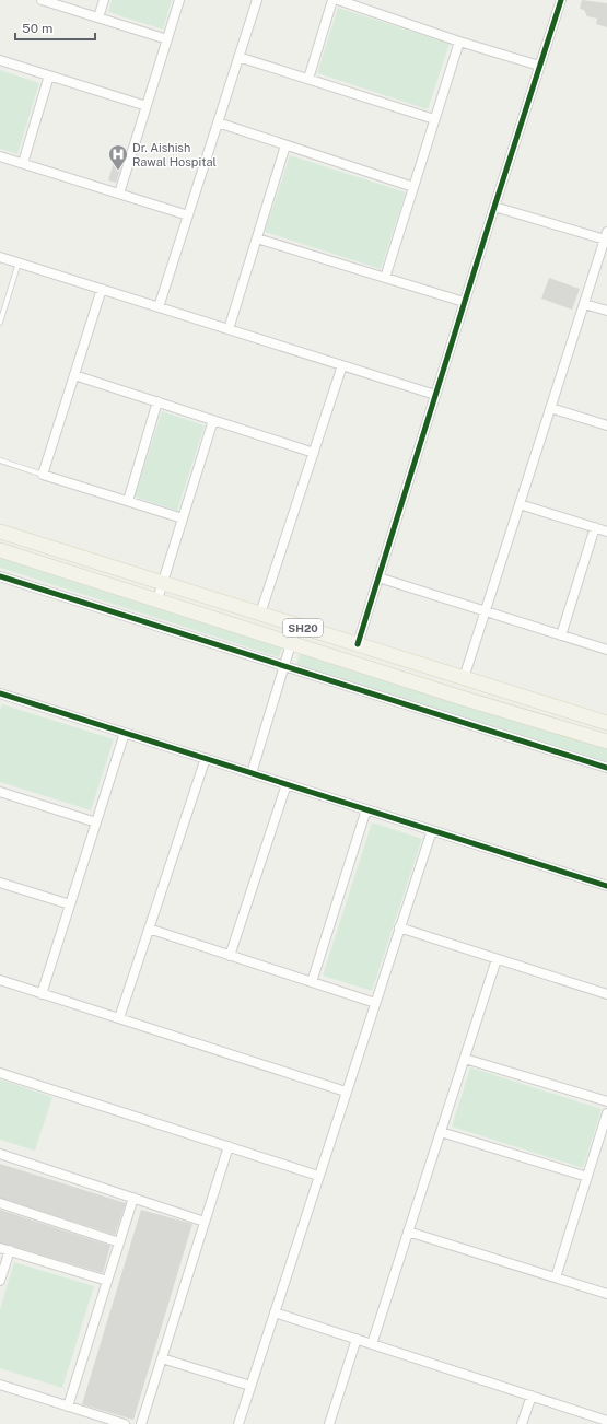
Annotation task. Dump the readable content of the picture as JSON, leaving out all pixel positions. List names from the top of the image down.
{
  "streets": {
    "main road": ["SH20"]
  },
  "places": {
    "hospital": ["Dr. Aishish Rawal Hospital"]
  },
  "scale_bar": "50 m"
}
